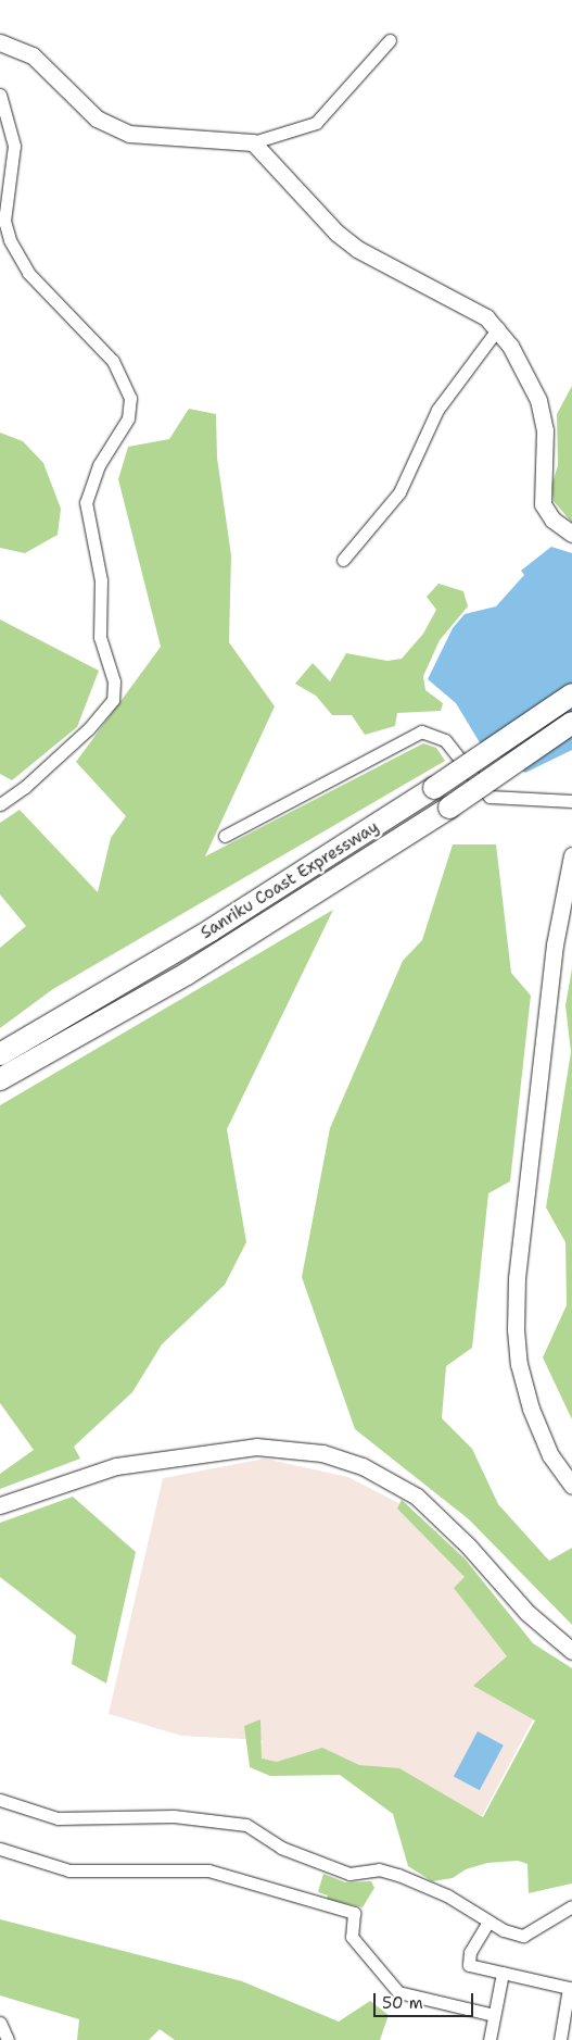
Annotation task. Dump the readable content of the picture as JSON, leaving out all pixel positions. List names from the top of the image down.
{
  "streets": {
    "highway": ["Sanriku Coast Expressway"]
  },
  "scale_bar": "50 m"
}
